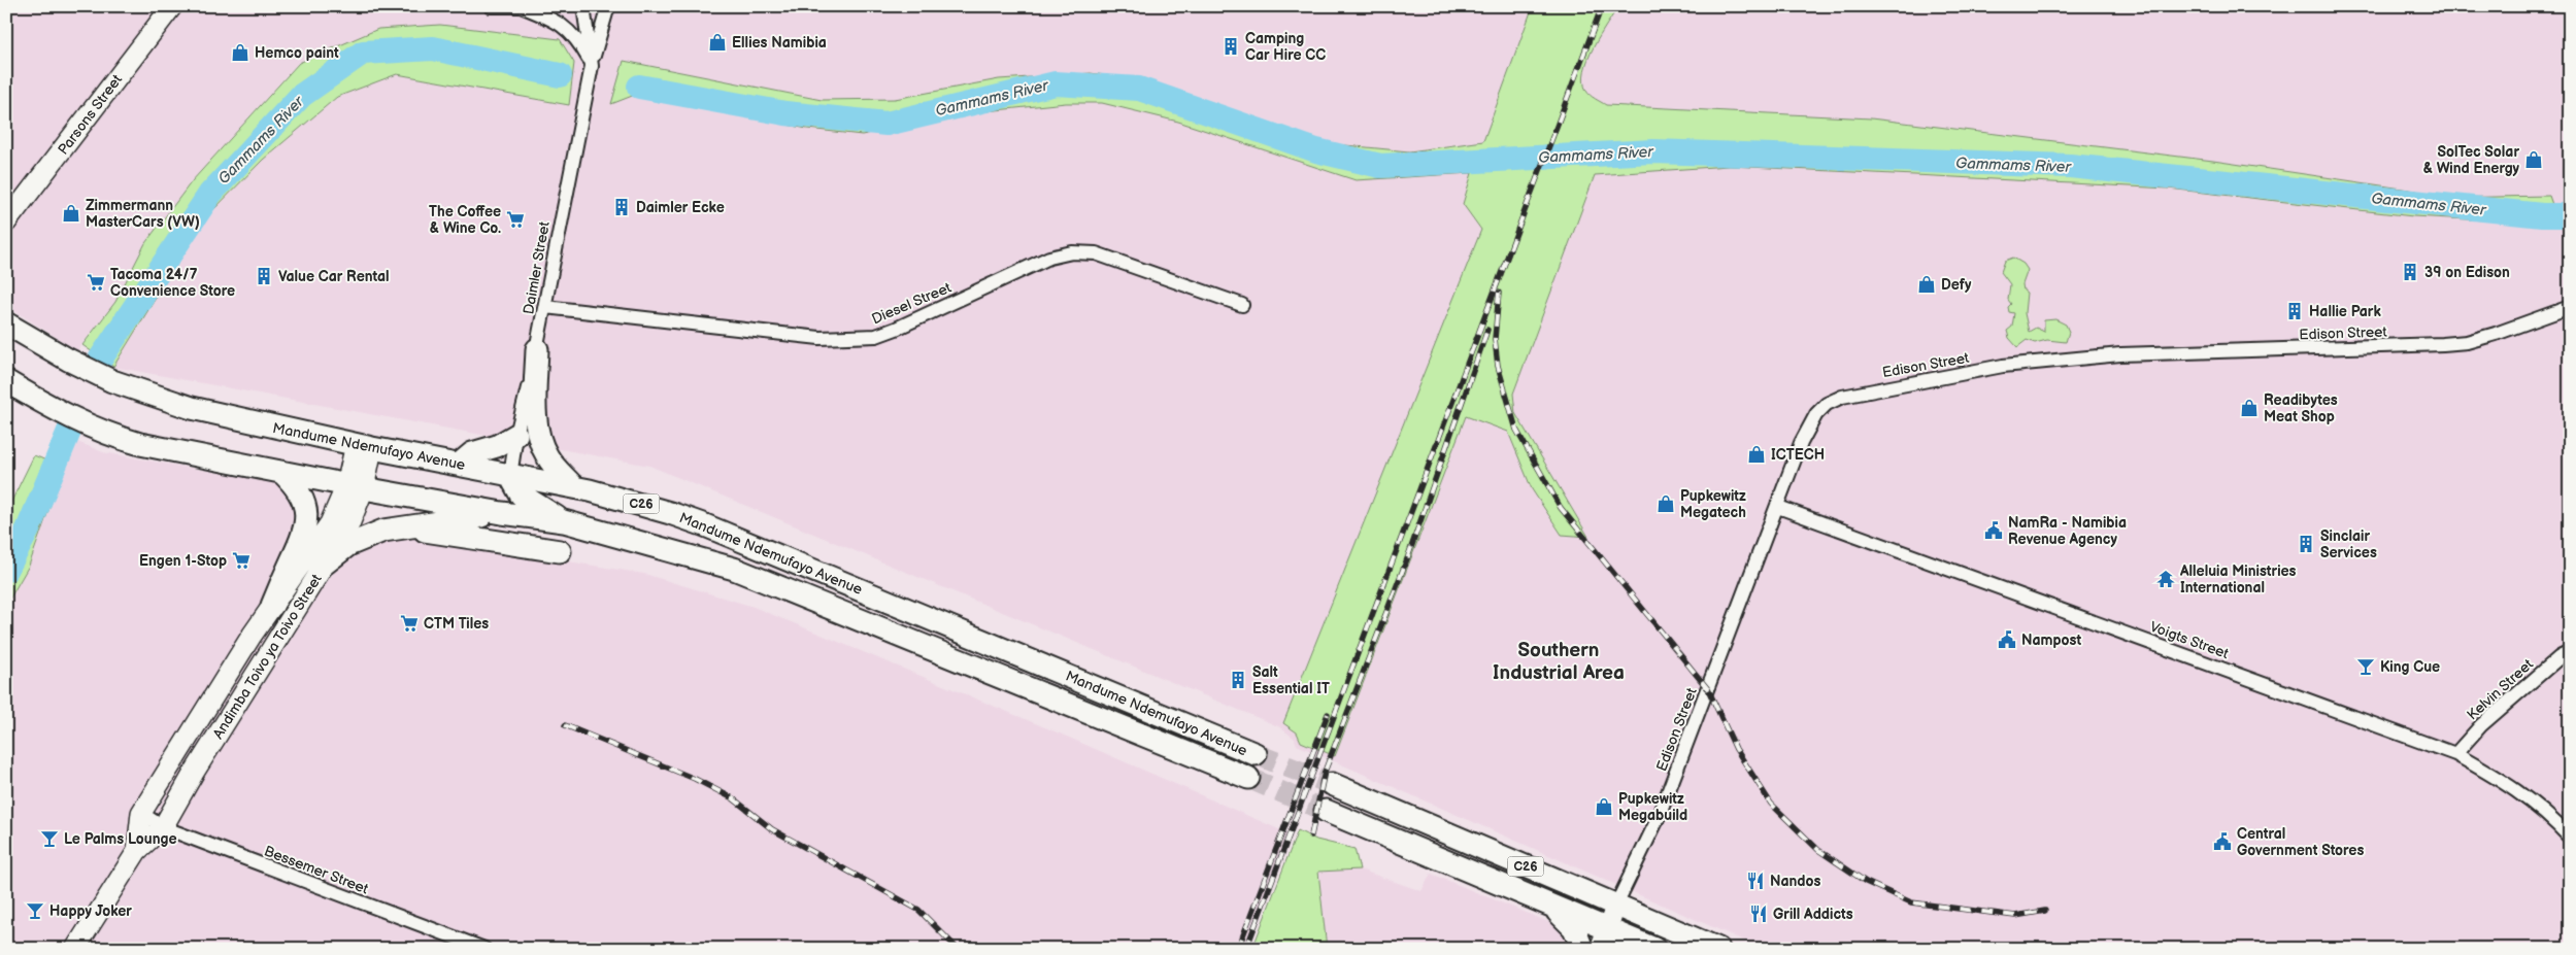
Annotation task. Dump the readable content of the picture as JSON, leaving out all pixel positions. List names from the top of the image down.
{
  "streets": {
    "main road": ["Mandume Ndemufayo Avenue", "C26"],
    "street": [
      "Parsons Street",
      "Daimler Street",
      "Diesel Street",
      "Edison Street",
      "Voigts Street",
      "Andimba Toivo ya Toivo Street",
      "Kelvin Street",
      "Bessemer Street"
    ]
  },
  "crossings": [
    ["Daimler Street", "Diesel Street"],
    ["Daimler Street", "Mandume Ndemufayo Avenue"],
    ["Edison Street", "C26"],
    ["Edison Street", "Voigts Street"],
    ["Mandume Ndemufayo Avenue", "Andimba Toivo ya Toivo Street"],
    ["Voigts Street", "Kelvin Street"],
    ["Andimba Toivo ya Toivo Street", "Bessemer Street"]
  ],
  "districts": ["Southern Industrial Area"],
  "water": ["Gammams River"],
  "places": {
    "shop": [
      "Ellies Namibia",
      "Hemco paint",
      "SolTec Solar & Wind Energy",
      "Zimmermann MasterCars (VW)",
      "Defy",
      "Readibytes Meat Shop",
      "ICTECH",
      "Pupkewitz Megatech",
      "Pupkewitz Megabuild"
    ],
    "building": [
      "Camping Car Hire CC",
      "Daimler Ecke",
      "39 on Edison",
      "Value Car Rental",
      "Hallie Park",
      "Sinclair Services",
      "Salt Essential IT"
    ],
    "supermarket": [
      "The Coffee & Wine Co.",
      "Tacoma 24/7 Convenience Store",
      "Engen 1-Stop",
      "CTM Tiles"
    ],
    "public building": ["NamRa - Namibia Revenue Agency", "Nampost", "Central Government Stores"],
    "temple": ["Alleluia Ministries International"],
    "bar": ["King Cue", "Le Palms Lounge", "Happy Joker"],
    "restaurant": ["Nandos", "Grill Addicts"]
  }
}
